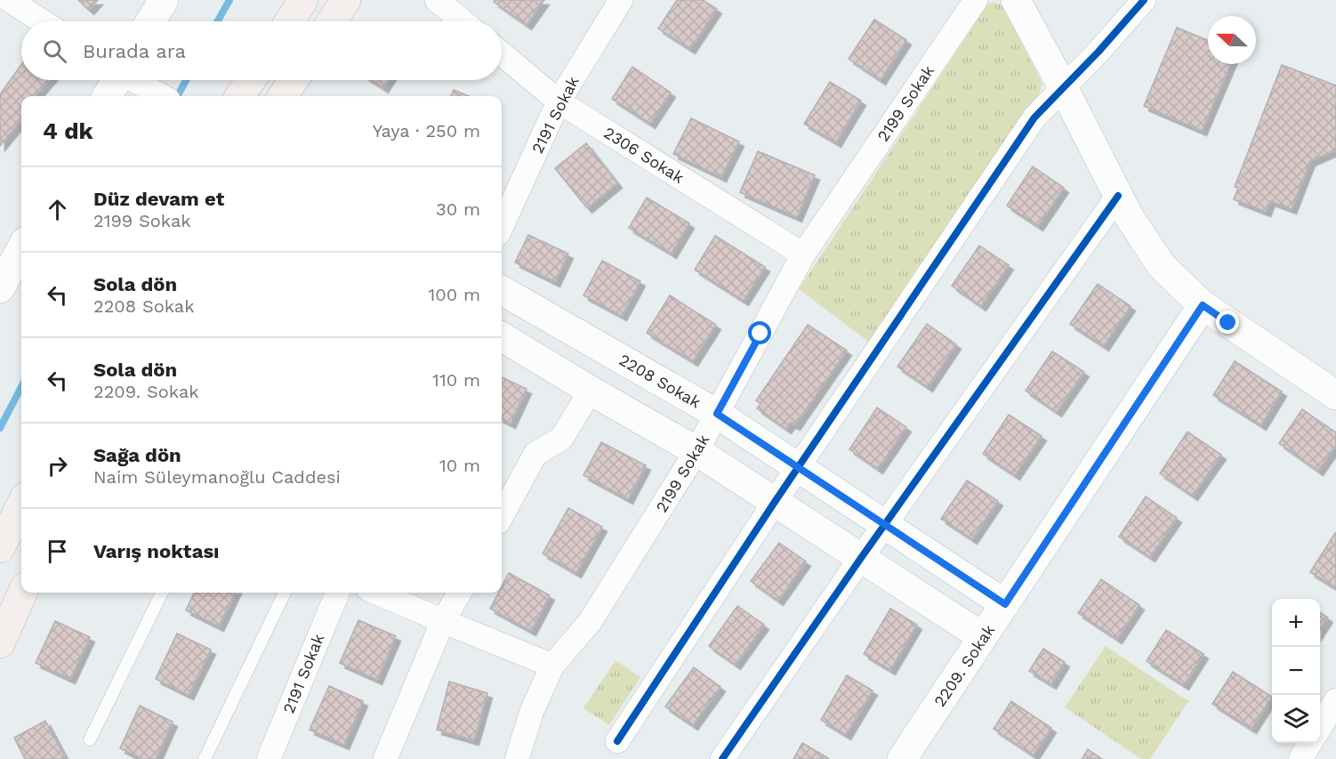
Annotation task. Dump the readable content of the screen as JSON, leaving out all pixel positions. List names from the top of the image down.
{
  "streets": {
    "street": [
      "2199 Sokak",
      "2191 Sokak",
      "2306 Sokak",
      "2208 Sokak",
      "2209. Sokak"
    ]
  },
  "crossings": [
    ["2199 Sokak", "2306 Sokak"],
    ["2199 Sokak", "2208 Sokak"],
    ["2191 Sokak", "2306 Sokak"],
    ["2208 Sokak", "2209. Sokak"]
  ],
  "north": "left",
  "page": {
    "search": "Burada ara",
    "heading": ["4 dk", "Yaya · 250 m"],
    "list": [
      ["Düz devam et", "2199 Sokak", "30 m"],
      ["Sola dön", "2208 Sokak", "100 m"],
      ["Sola dön", "2209. Sokak", "110 m"],
      ["Sağa dön", "Naim Süleymanoğlu Caddesi", "10 m"],
      "Varış noktası"
    ],
    "map_buttons": ["+", "−"]
  }
}
